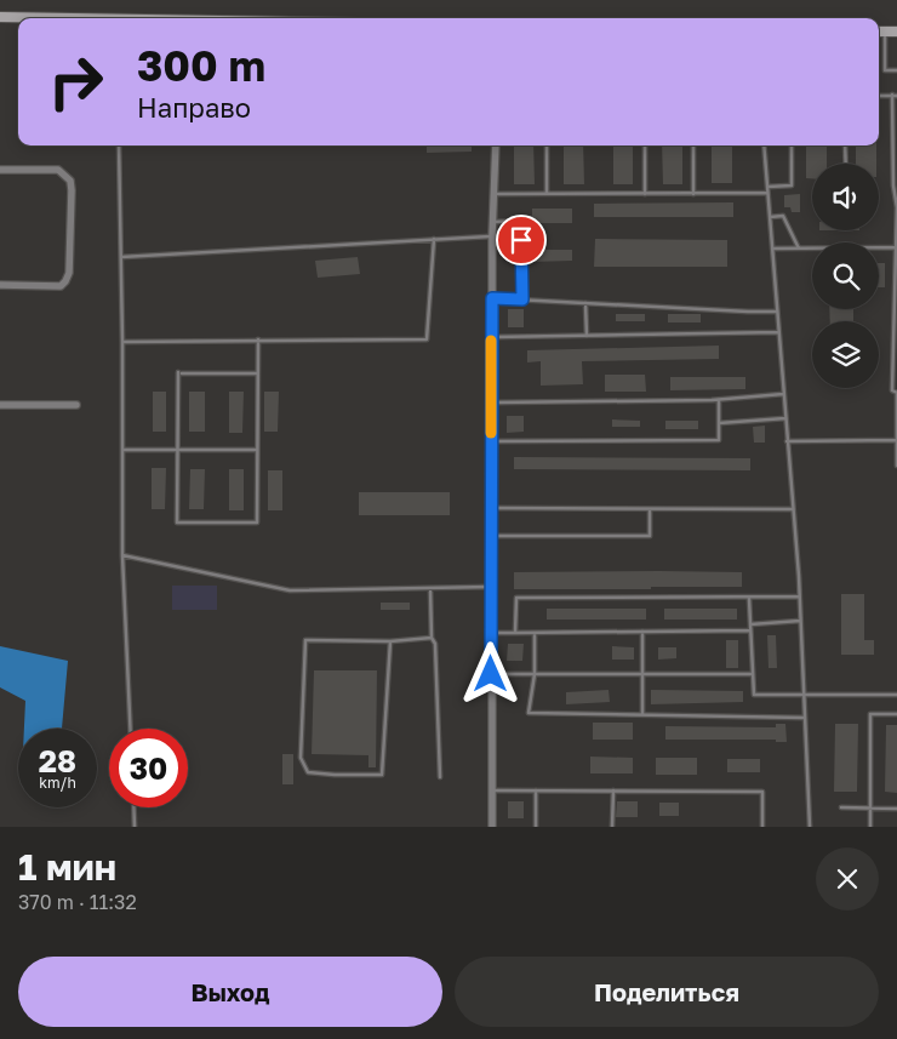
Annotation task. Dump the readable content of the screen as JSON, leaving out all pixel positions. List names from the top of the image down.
{
  "page": {
    "turn": ["300 m", "Направо"],
    "speed": "28 km/h",
    "limit": "30",
    "heading": ["1 мин", "370 m · 11:32"],
    "buttons": ["Выход", "Поделиться"]
  }
}
